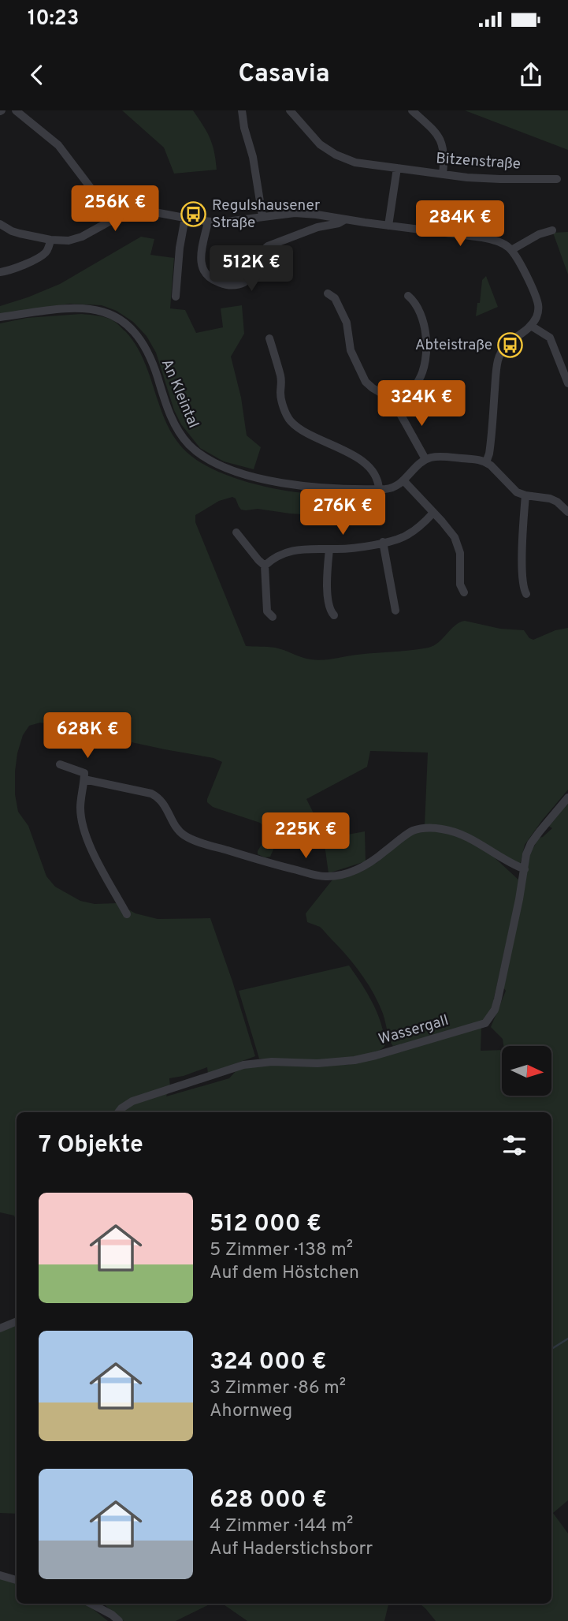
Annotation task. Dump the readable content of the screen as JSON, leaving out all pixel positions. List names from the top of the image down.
{
  "streets": {
    "street": ["Bitzenstraße", "An Kleintal", "Wassergall"]
  },
  "places": {
    "bus stop": ["Regulshausener Straße", "Abteistraße"]
  },
  "north": "right",
  "page": {
    "status": "10:23",
    "header": "Casavia",
    "price": [
      "256K €",
      "284K €",
      "512K €",
      "324K €",
      "276K €",
      "628K €",
      "225K €"
    ],
    "heading": "7 Objekte",
    "list": [
      {
        "name": "512 000 €",
        "note": "5 Zimmer · 138 m² · Auf dem Höstchen"
      },
      {
        "name": "324 000 €",
        "note": "3 Zimmer · 86 m² · Ahornweg"
      },
      {
        "name": "628 000 €",
        "note": "4 Zimmer · 144 m² · Auf Haderstichsborr"
      }
    ]
  }
}
